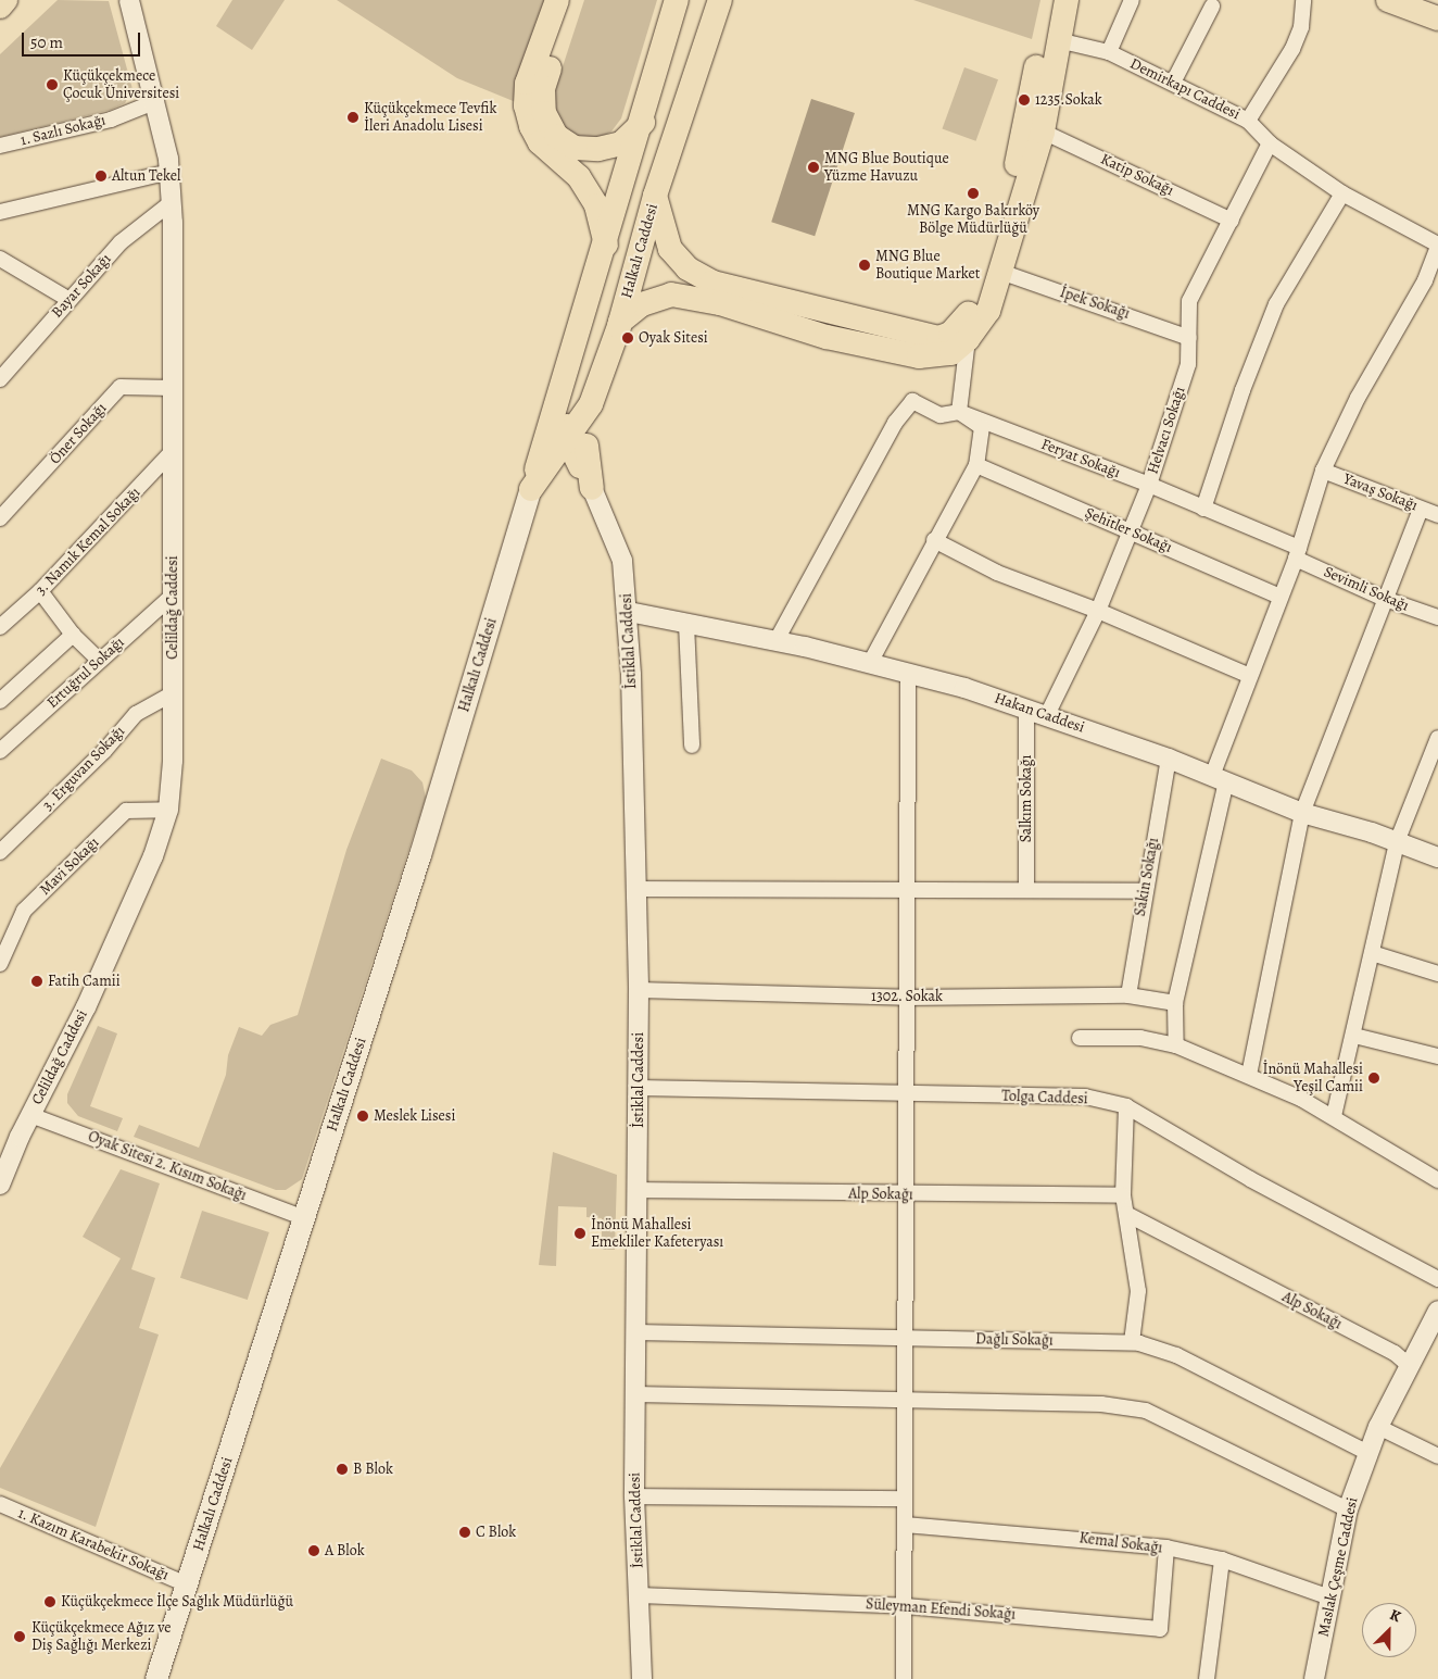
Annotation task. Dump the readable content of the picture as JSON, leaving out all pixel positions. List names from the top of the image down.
{
  "streets": {
    "main road": ["Halkalı Caddesi"],
    "street": [
      "Demirkapı Caddesi",
      "1. Sazlı Sokağı",
      "Katip Sokağı",
      "Bayar Sokağı",
      "İpek Sokağı",
      "Helvacı Sokağı",
      "Öner Sokağı",
      "Feryat Sokağı",
      "Yavaş Sokağı",
      "Şehitler Sokağı",
      "3. Namık Kemal Sokağı",
      "Sevimli Sokağı",
      "Celildağ Caddesi",
      "İstiklal Caddesi",
      "Ertuğrul Sokağı",
      "Hakan Caddesi",
      "3. Erguvan Sokağı",
      "Salkım Sokağı",
      "Mavi Sokağı",
      "Sakin Sokağı",
      "1302. Sokak",
      "Tolga Caddesi",
      "Oyak Sitesi 2. Kısım Sokağı",
      "Alp Sokağı",
      "Dağlı Sokağı",
      "Kemal Sokağı",
      "1. Kazım Karabekir Sokağı",
      "Maslak Çeşme Caddesi",
      "Süleyman Efendi Sokağı"
    ]
  },
  "crossings": [
    ["Demirkapı Caddesi", "Helvacı Sokağı"],
    ["1. Sazlı Sokağı", "Celildağ Caddesi"],
    ["Katip Sokağı", "Helvacı Sokağı"],
    ["Halkalı Caddesi", "Oyak Sitesi 2. Kısım Sokağı"],
    ["Halkalı Caddesi", "1. Kazım Karabekir Sokağı"],
    ["Bayar Sokağı", "Celildağ Caddesi"],
    ["İpek Sokağı", "Helvacı Sokağı"],
    ["Helvacı Sokağı", "Feryat Sokağı"],
    ["Helvacı Sokağı", "Şehitler Sokağı"],
    ["Helvacı Sokağı", "Hakan Caddesi"],
    ["Öner Sokağı", "Celildağ Caddesi"],
    ["Feryat Sokağı", "Sevimli Sokağı"],
    ["3. Namık Kemal Sokağı", "Celildağ Caddesi"],
    ["Celildağ Caddesi", "Ertuğrul Sokağı"],
    ["Celildağ Caddesi", "3. Erguvan Sokağı"],
    ["Celildağ Caddesi", "Mavi Sokağı"],
    ["Celildağ Caddesi", "Oyak Sitesi 2. Kısım Sokağı"],
    ["İstiklal Caddesi", "Hakan Caddesi"],
    ["İstiklal Caddesi", "1302. Sokak"],
    ["İstiklal Caddesi", "Tolga Caddesi"],
    ["İstiklal Caddesi", "Alp Sokağı"],
    ["İstiklal Caddesi", "Dağlı Sokağı"],
    ["İstiklal Caddesi", "Süleyman Efendi Sokağı"],
    ["Hakan Caddesi", "Salkım Sokağı"],
    ["Hakan Caddesi", "Sakin Sokağı"],
    ["Sakin Sokağı", "1302. Sokak"],
    ["Alp Sokağı", "Maslak Çeşme Caddesi"],
    ["Dağlı Sokağı", "Maslak Çeşme Caddesi"],
    ["Kemal Sokağı", "Maslak Çeşme Caddesi"],
    ["Kemal Sokağı", "Süleyman Efendi Sokağı"]
  ],
  "places": [
    "Küçükçekmece Çocuk Üniversitesi",
    "1235.Sokak",
    "Küçükçekmece Tevfik İleri Anadolu Lisesi",
    "MNG Blue Boutique Yüzme Havuzu",
    "Altun Tekel",
    "MNG Kargo Bakırköy Bölge Müdürlüğü",
    "MNG Blue Boutique Market",
    "Oyak Sitesi",
    "Fatih Camii",
    "İnönü Mahallesi Yeşil Camii",
    "Meslek Lisesi",
    "İnönü Mahallesi Emekliler Kafeteryası",
    "B Blok",
    "C Blok",
    "A Blok",
    "Küçükçekmece İlçe Sağlık Müdürlüğü",
    "Küçükçekmece Ağız ve Diş Sağlığı Merkezi"
  ],
  "scale_bar": "50 m",
  "north": "top right"
}
